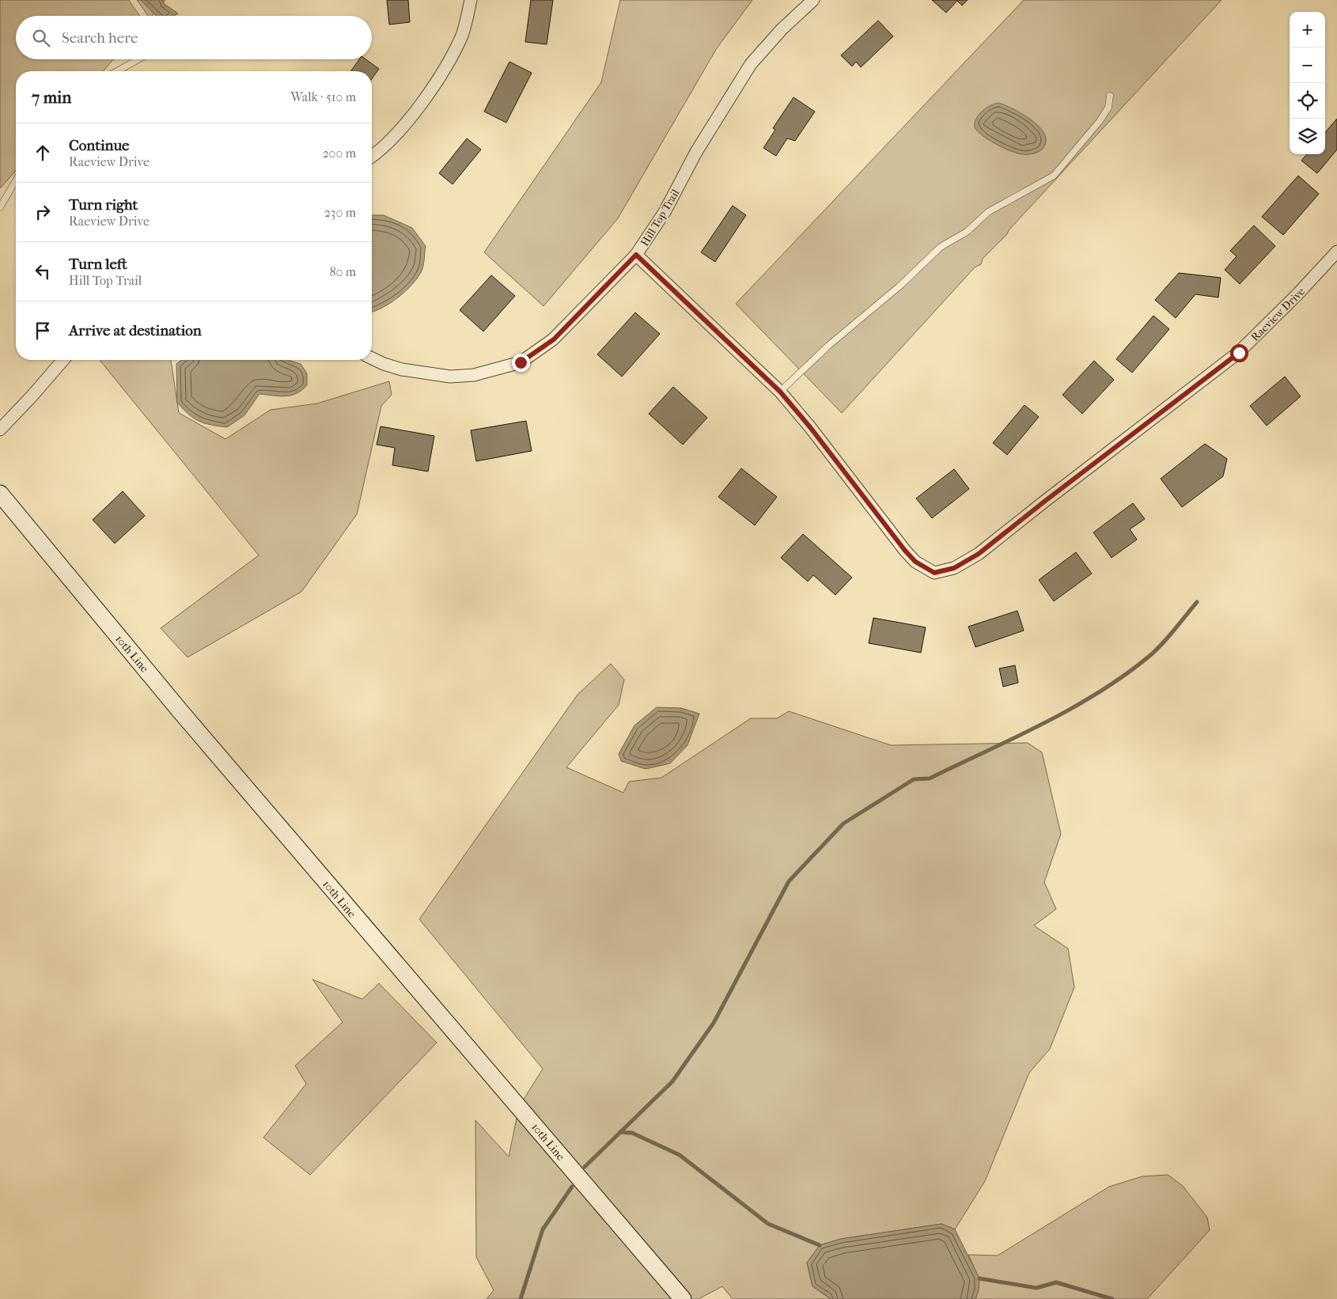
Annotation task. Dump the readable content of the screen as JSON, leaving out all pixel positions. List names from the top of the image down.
{
  "streets": {
    "main road": ["10th Line"],
    "street": ["Hill Top Trail", "Raeview Drive"]
  },
  "crossings": [
    ["Hill Top Trail", "Raeview Drive"]
  ],
  "page": {
    "map_buttons": ["+", "−"],
    "search": "Search here",
    "heading": ["7 min", "Walk · 510 m"],
    "list": [
      ["Continue", "Raeview Drive", "200 m"],
      ["Turn right", "Raeview Drive", "230 m"],
      ["Turn left", "Hill Top Trail", "80 m"],
      "Arrive at destination"
    ]
  }
}
